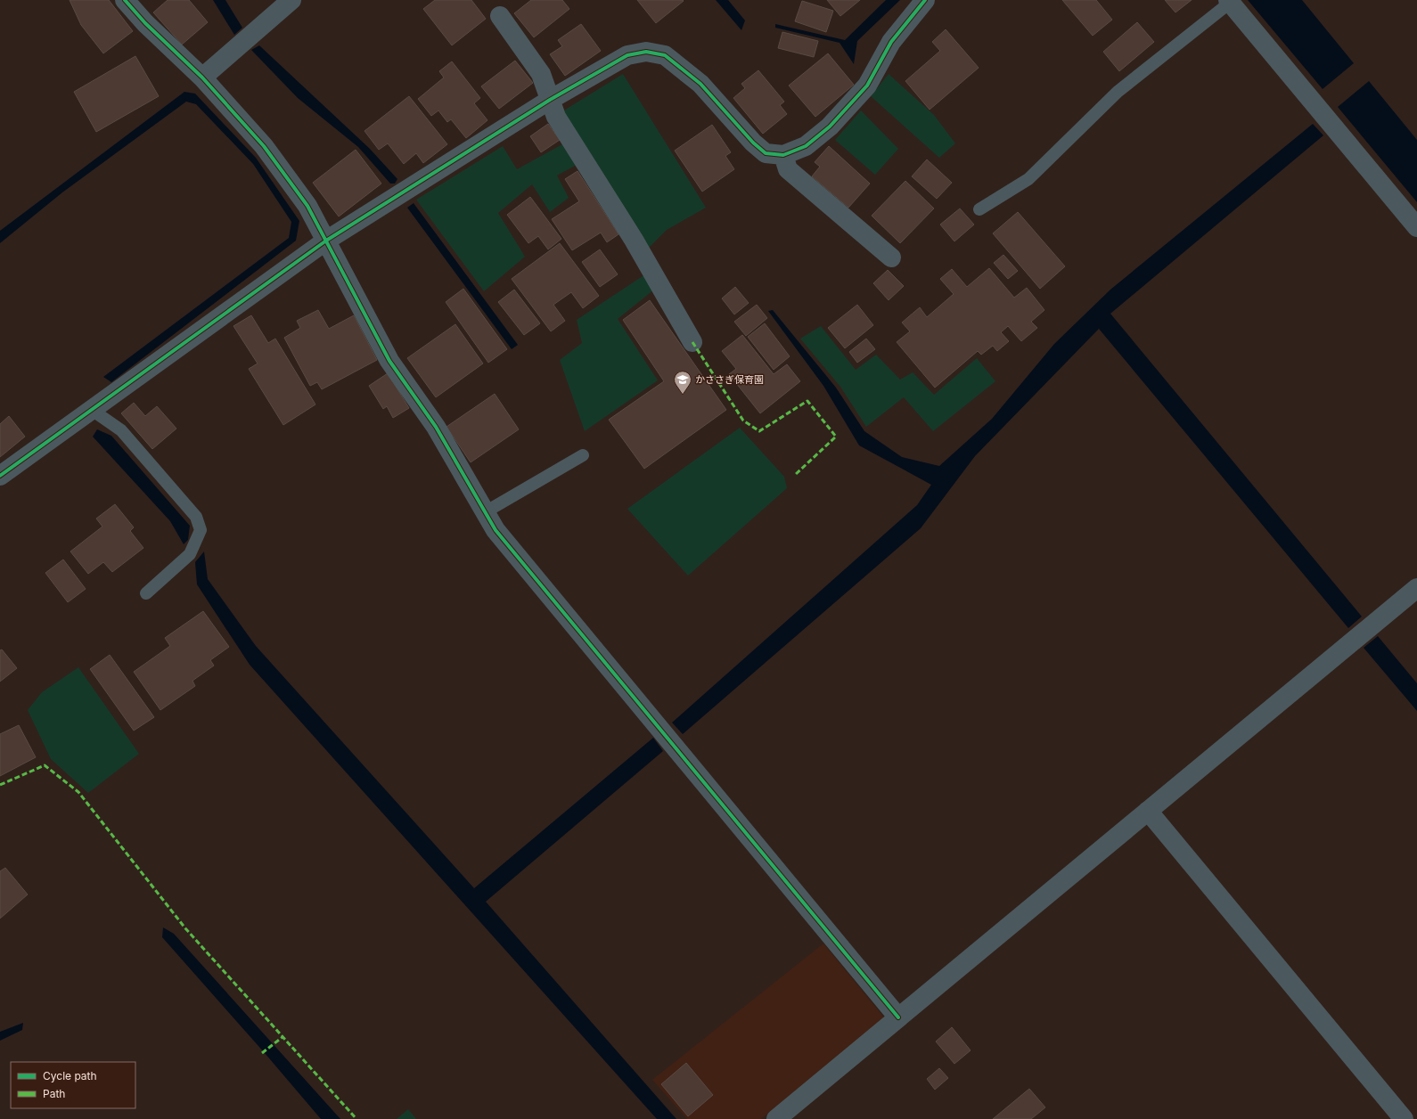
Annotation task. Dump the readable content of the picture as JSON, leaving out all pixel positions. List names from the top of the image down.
{
  "places": {
    "school or university": ["かささぎ保育園"]
  },
  "legend": ["Cycle path", "Path"]
}
